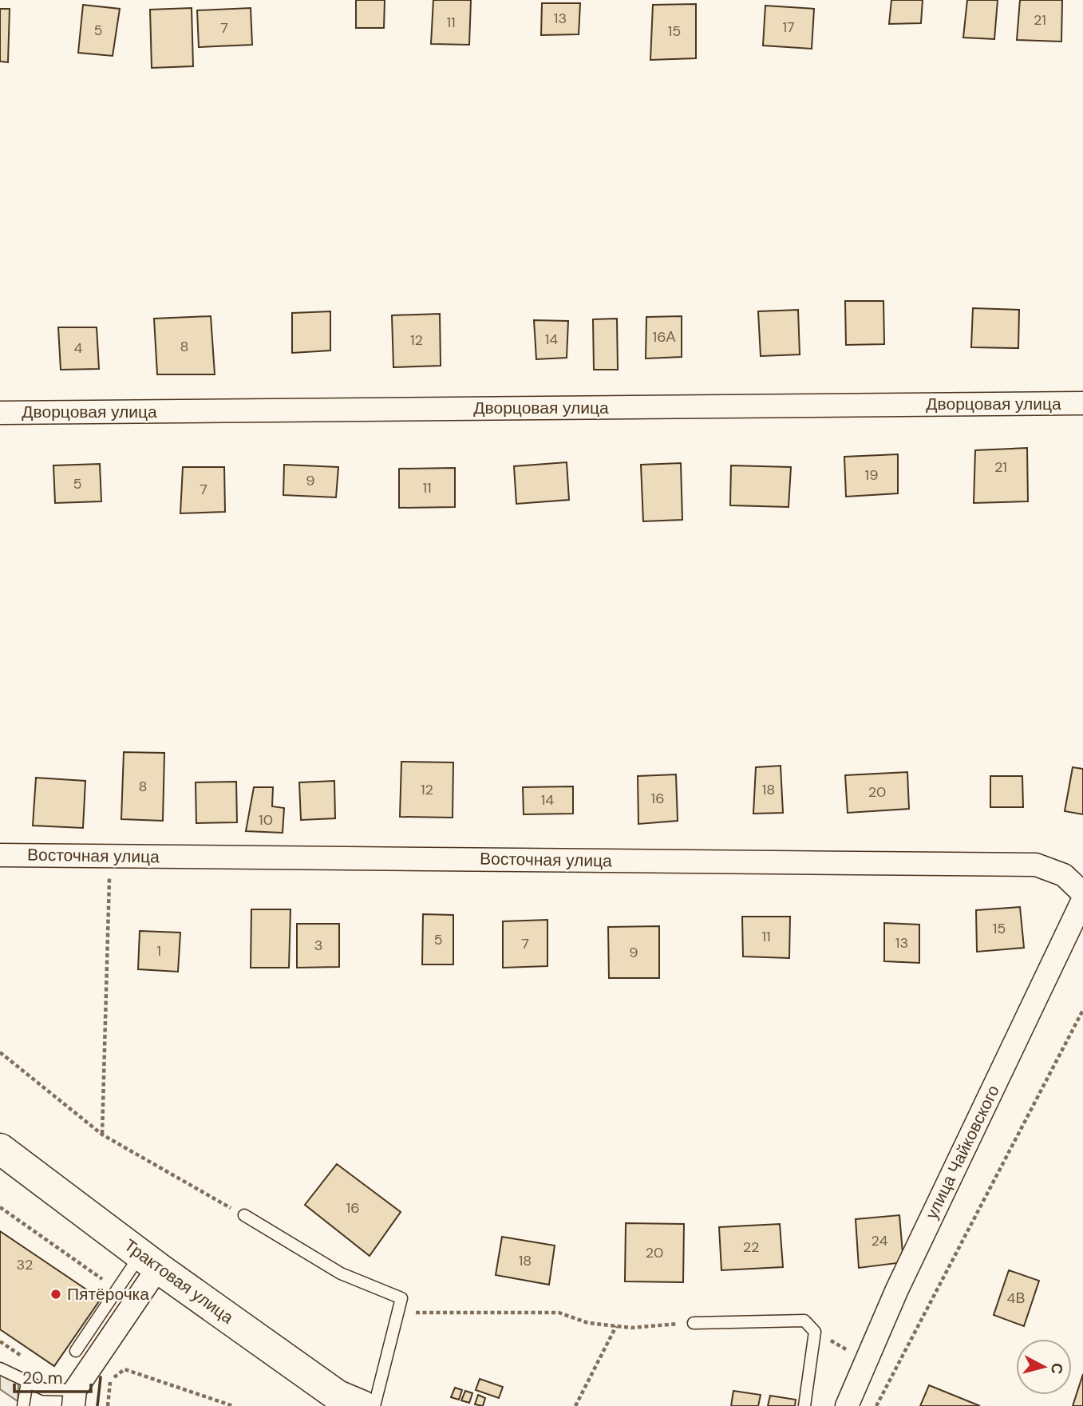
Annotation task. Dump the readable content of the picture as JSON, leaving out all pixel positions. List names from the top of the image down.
{
  "streets": {
    "street": [
      "Дворцовая улица",
      "Восточная улица",
      "улица Чайковского",
      "Трактовая улица"
    ]
  },
  "places": ["Пятёрочка"],
  "house_numbers": [
    "13",
    "21",
    "11",
    "17",
    "7",
    "5",
    "15",
    "16А",
    "14",
    "12",
    "8",
    "4",
    "21",
    "19",
    "9",
    "5",
    "11",
    "7",
    "8",
    "12",
    "18",
    "20",
    "16",
    "14",
    "10",
    "15",
    "11",
    "5",
    "13",
    "7",
    "3",
    "1",
    "9",
    "16",
    "24",
    "22",
    "20",
    "18",
    "32",
    "4В"
  ],
  "scale_bar": "20 m",
  "north": "right"
}
